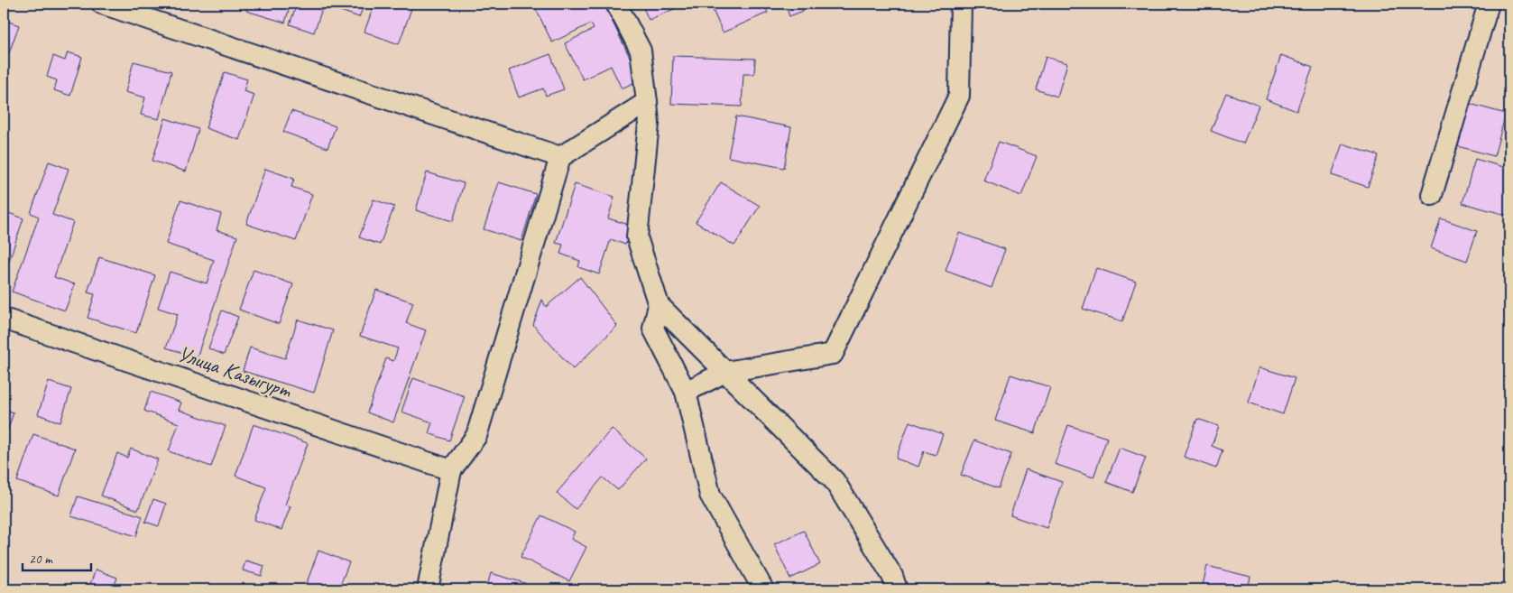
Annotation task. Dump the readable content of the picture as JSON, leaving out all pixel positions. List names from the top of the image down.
{
  "streets": {
    "street": ["Улица Казыгурт"]
  },
  "scale_bar": "20 m"
}
